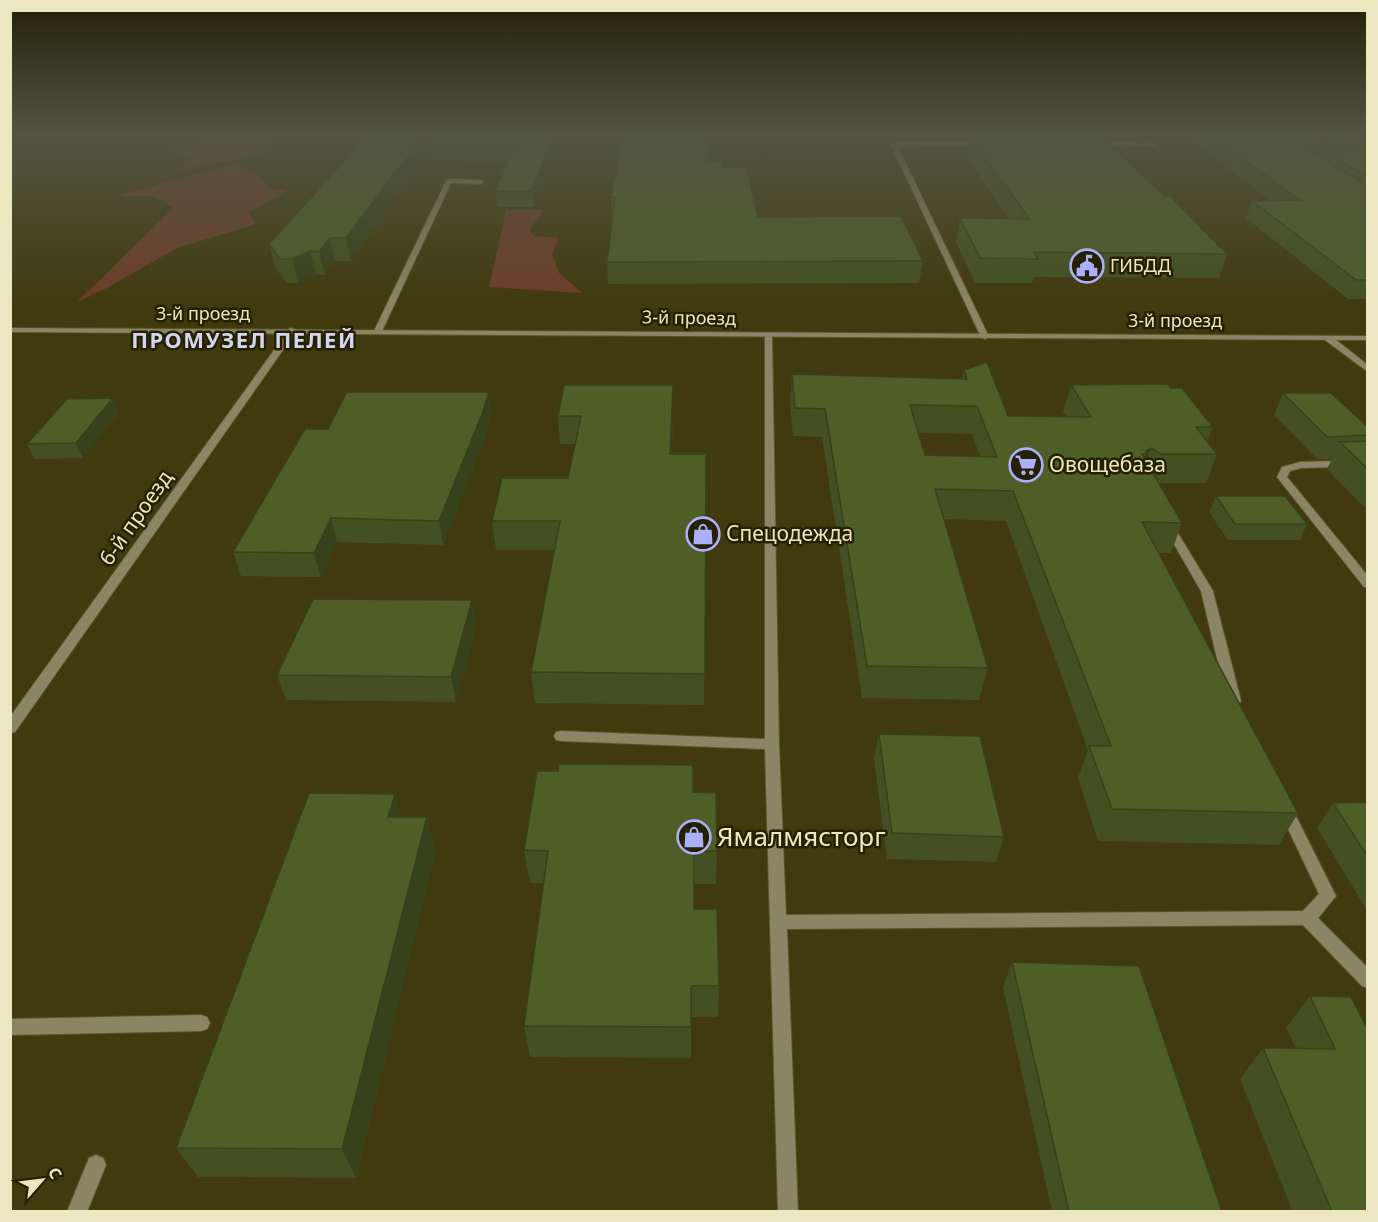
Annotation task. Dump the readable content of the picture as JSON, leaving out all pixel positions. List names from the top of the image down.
{
  "streets": {
    "street": ["3-й проезд", "6-й проезд"]
  },
  "crossings": [
    ["3-й проезд", "6-й проезд"]
  ],
  "districts": ["ПРОМУЗЕЛ ПЕЛЕЙ"],
  "places": {
    "public building": ["ГИБДД"],
    "supermarket": ["Овощебаза"],
    "shop": ["Спецодежда", "Ямалмясторг"]
  },
  "north": "top right"
}
